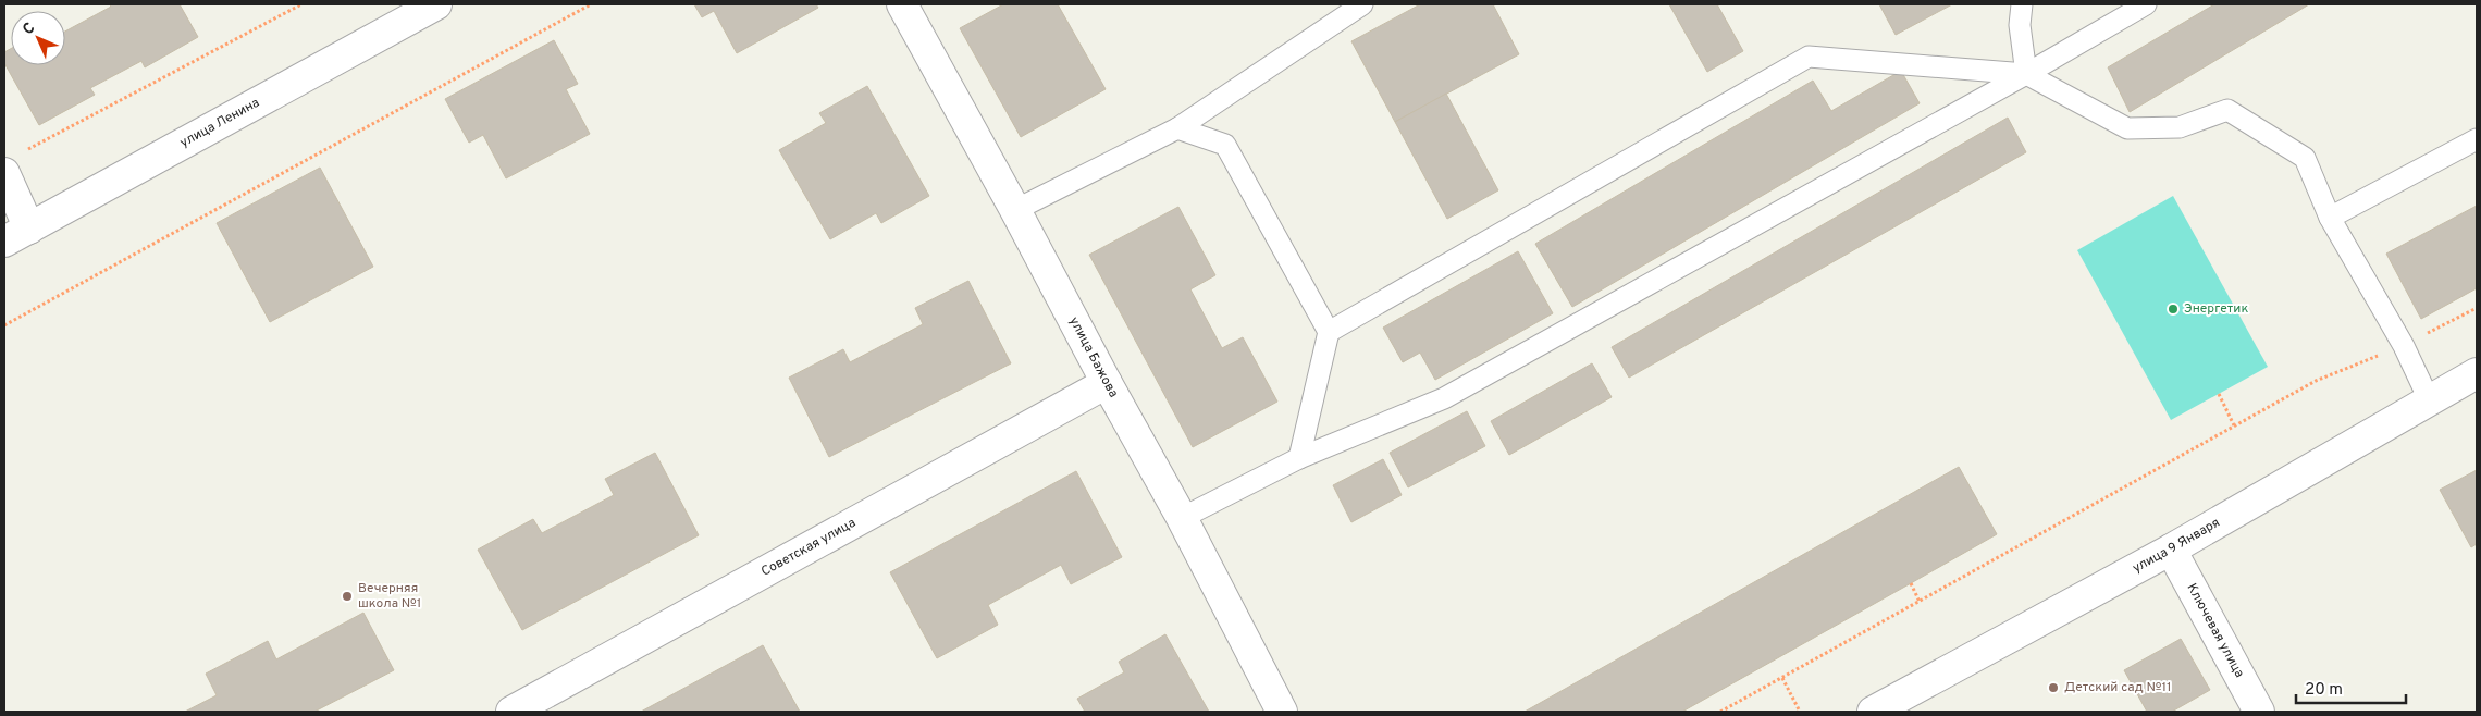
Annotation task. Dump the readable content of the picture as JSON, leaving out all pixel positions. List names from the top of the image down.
{
  "streets": {
    "street": [
      "улица Ленина",
      "улица Бажова",
      "улица 9 Января",
      "Советская улица",
      "Ключевая улица"
    ]
  },
  "crossings": [
    ["улица Бажова", "Советская улица"],
    ["улица 9 Января", "Ключевая улица"]
  ],
  "places": ["Энергетик", "Вечерняя школа №1", "Детский сад №11"],
  "scale_bar": "20 m",
  "north": "top left"
}
